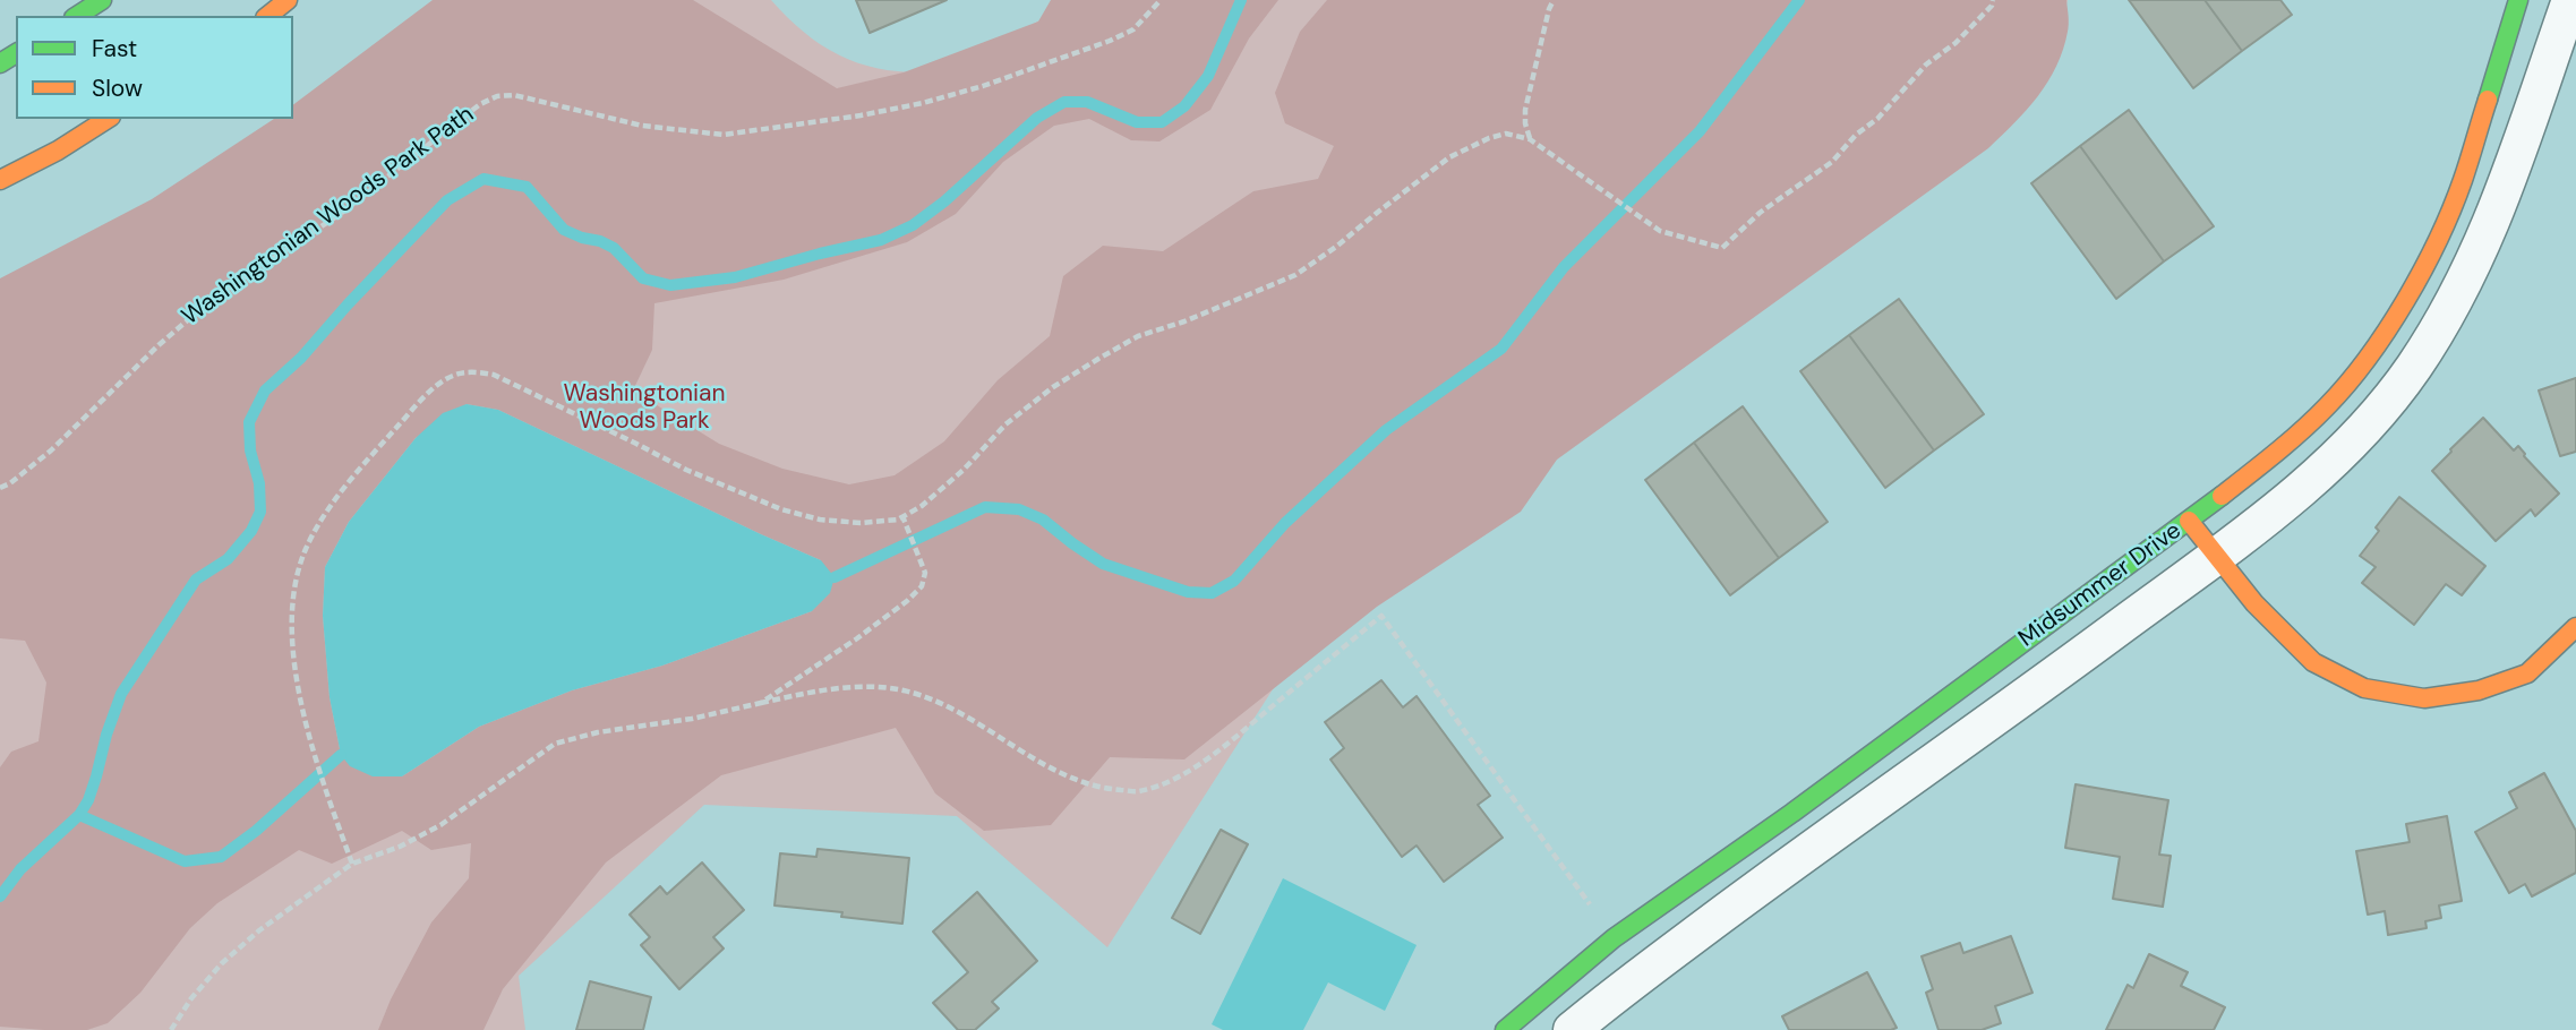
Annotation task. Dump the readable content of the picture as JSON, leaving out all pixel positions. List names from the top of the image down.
{
  "streets": {
    "street": ["Midsummer Drive"],
    "path": ["Washingtonian Woods Park Path"]
  },
  "parks": ["Washingtonian Woods Park"],
  "legend": ["Fast", "Slow"]
}
